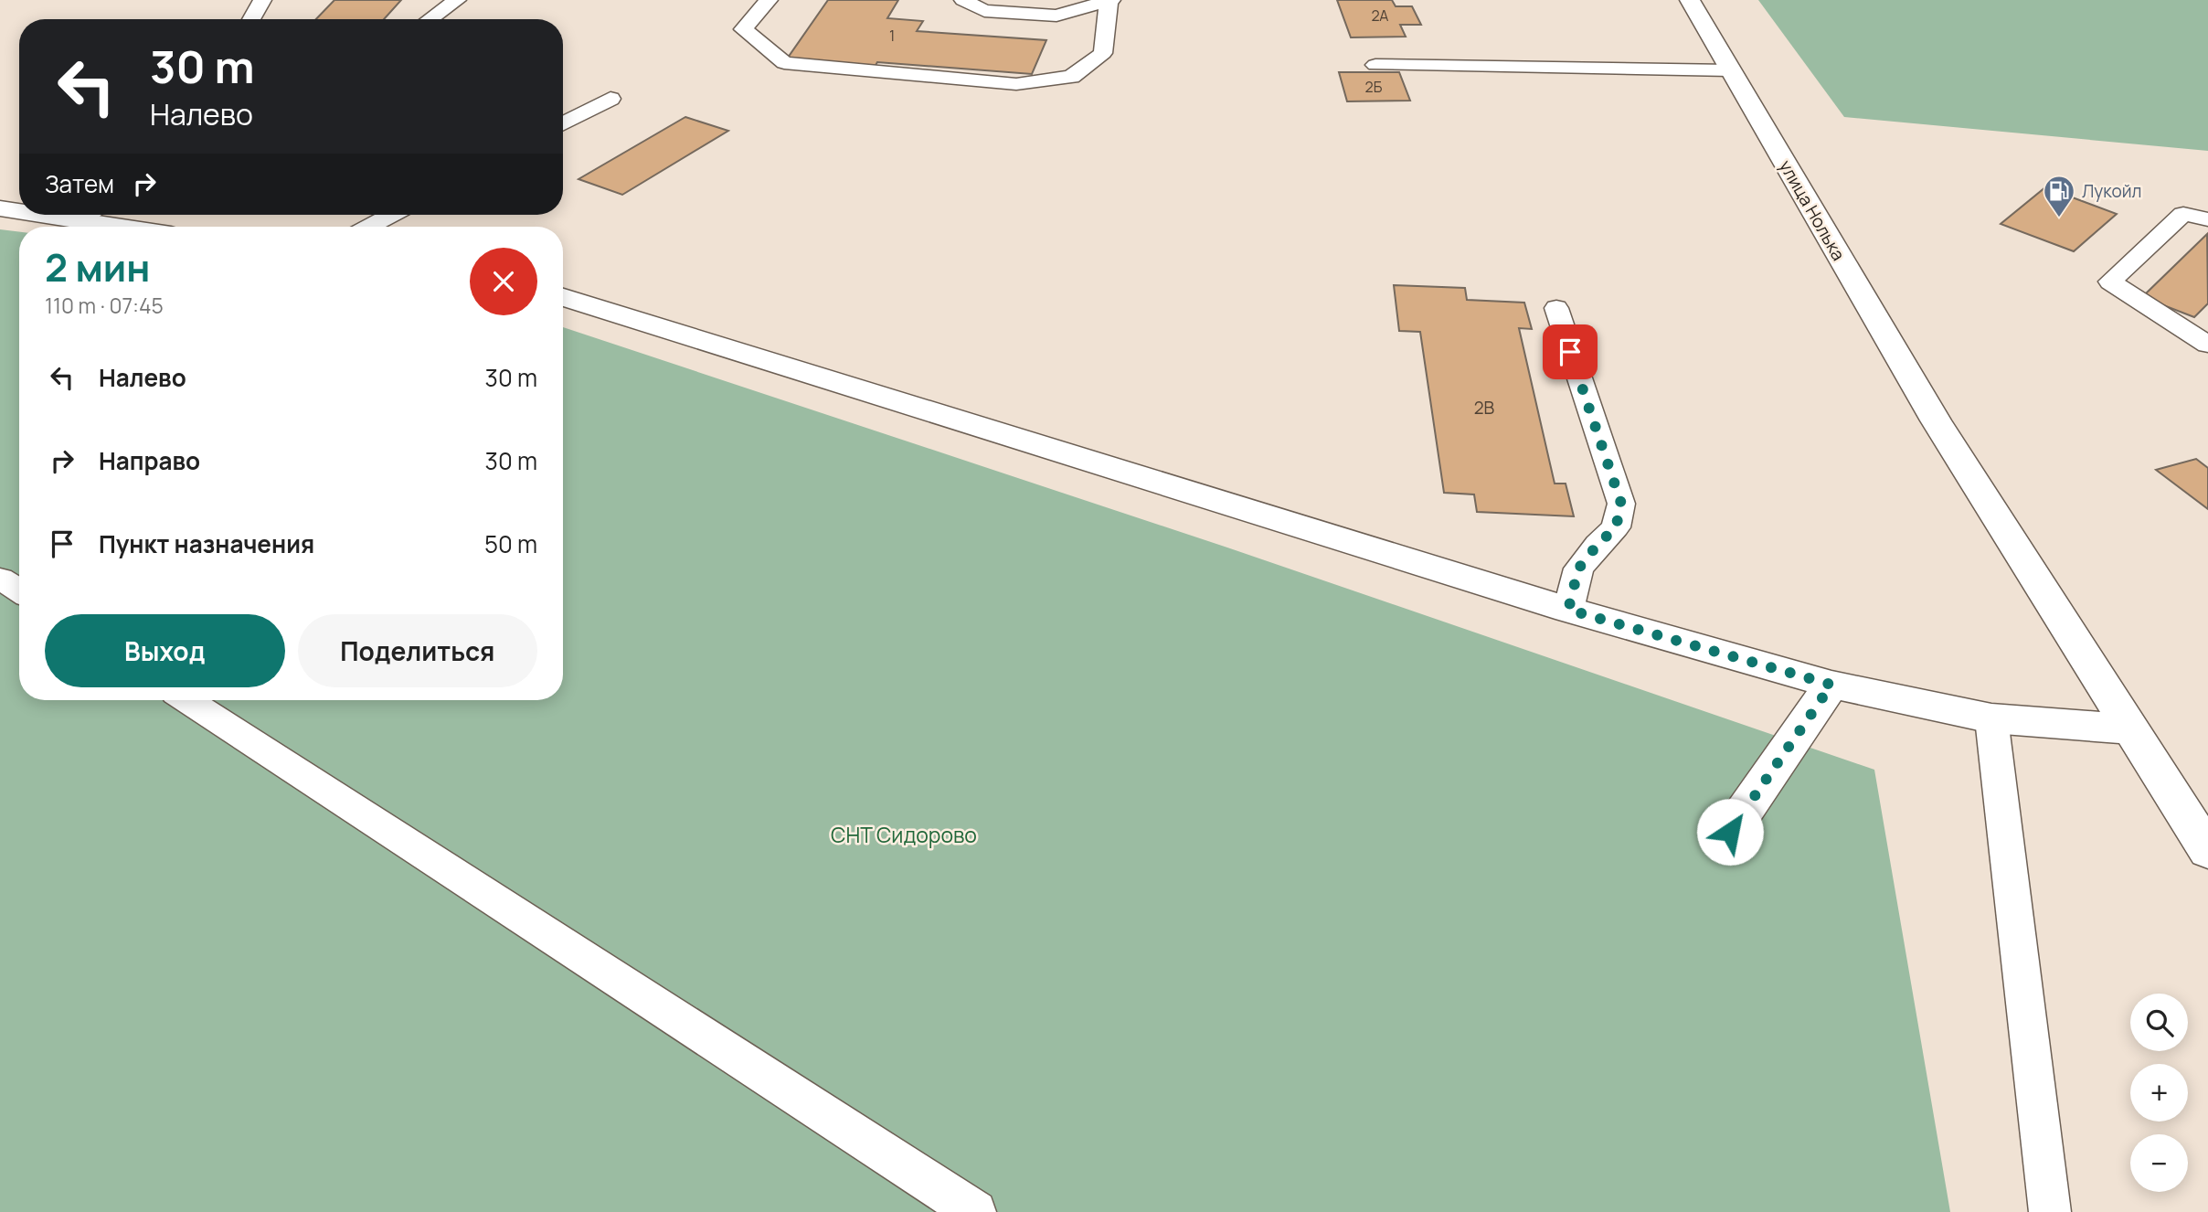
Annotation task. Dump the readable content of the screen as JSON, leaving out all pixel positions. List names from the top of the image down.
{
  "streets": {
    "street": ["улица Нолька"]
  },
  "parks": ["СНТ Сидорово"],
  "places": {
    "fuel station": ["Лукойл"]
  },
  "house_numbers": [
    "2А",
    "1",
    "2Б",
    "2В"
  ],
  "page": {
    "turn": ["30 m", "Налево"],
    "then": "Затем",
    "heading": ["2 мин", "110 m · 07:45"],
    "list": [
      {
        "name": "Налево",
        "value": "30 m"
      },
      {
        "name": "Направо",
        "value": "30 m"
      },
      {
        "name": "Пункт назначения",
        "value": "50 m"
      }
    ],
    "buttons": ["Выход", "Поделиться"],
    "map_buttons": ["+", "−"]
  }
}
